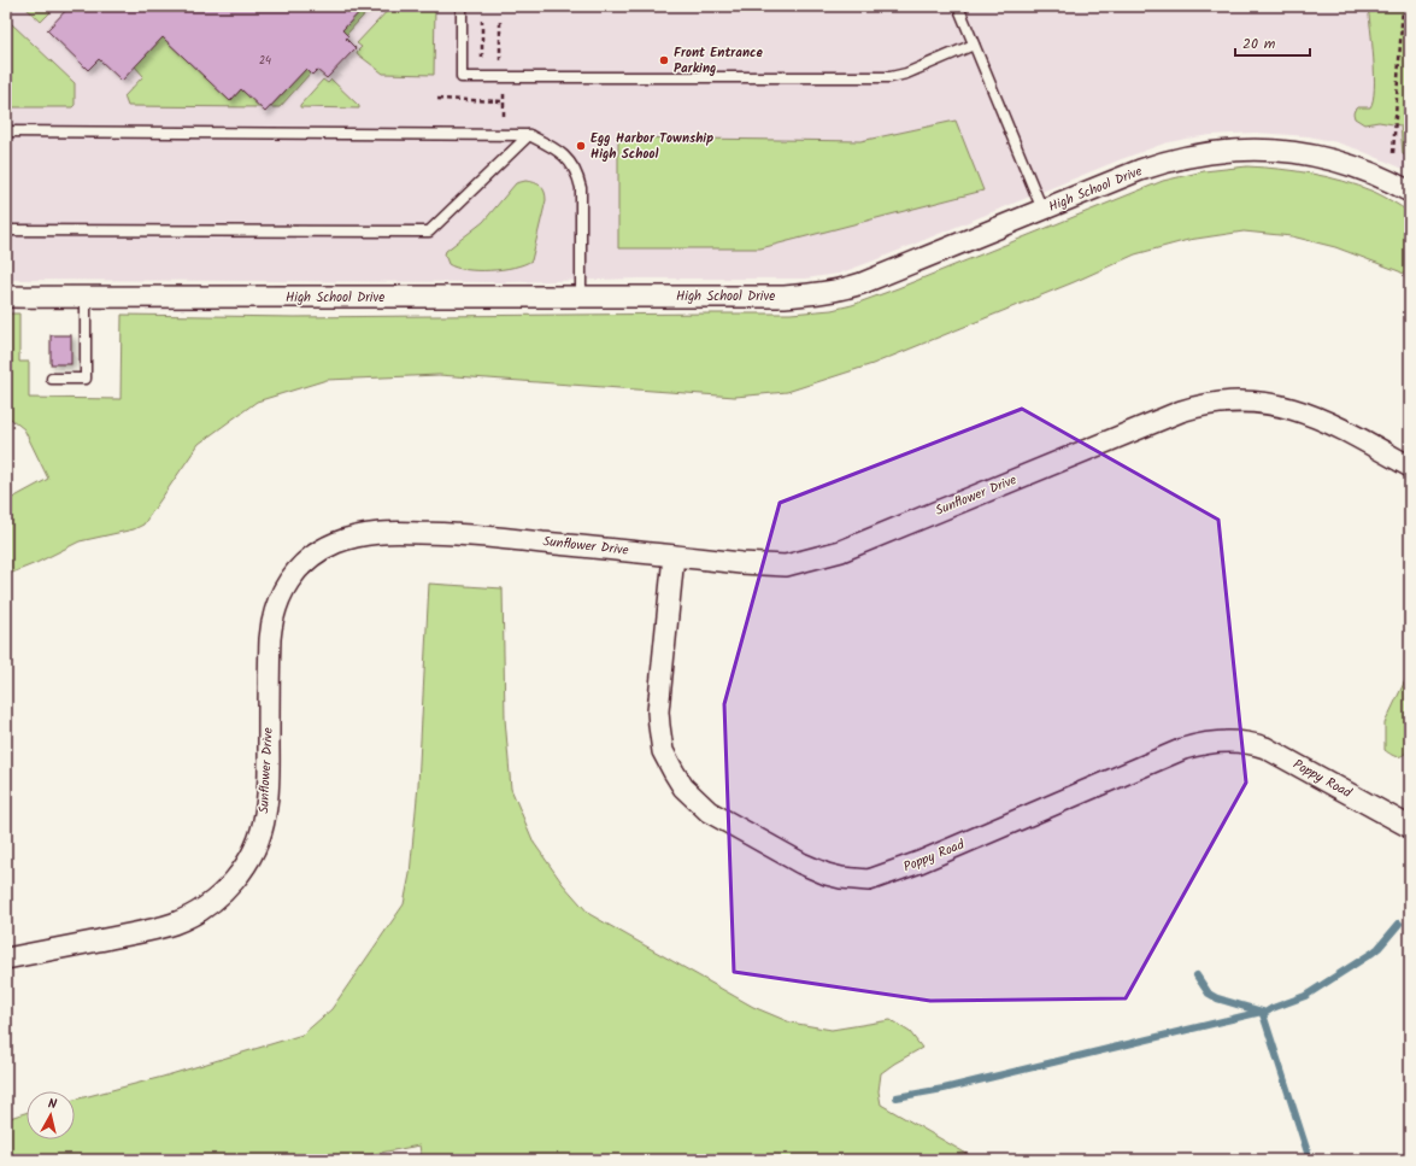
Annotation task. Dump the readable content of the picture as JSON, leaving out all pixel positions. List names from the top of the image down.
{
  "streets": {
    "street": ["High School Drive", "Sunflower Drive", "Poppy Road"]
  },
  "crossings": [
    ["Sunflower Drive", "Poppy Road"]
  ],
  "places": ["Front Entrance Parking", "Egg Harbor Township High School"],
  "house_numbers": ["24"],
  "scale_bar": "20 m",
  "north": "top"
}
